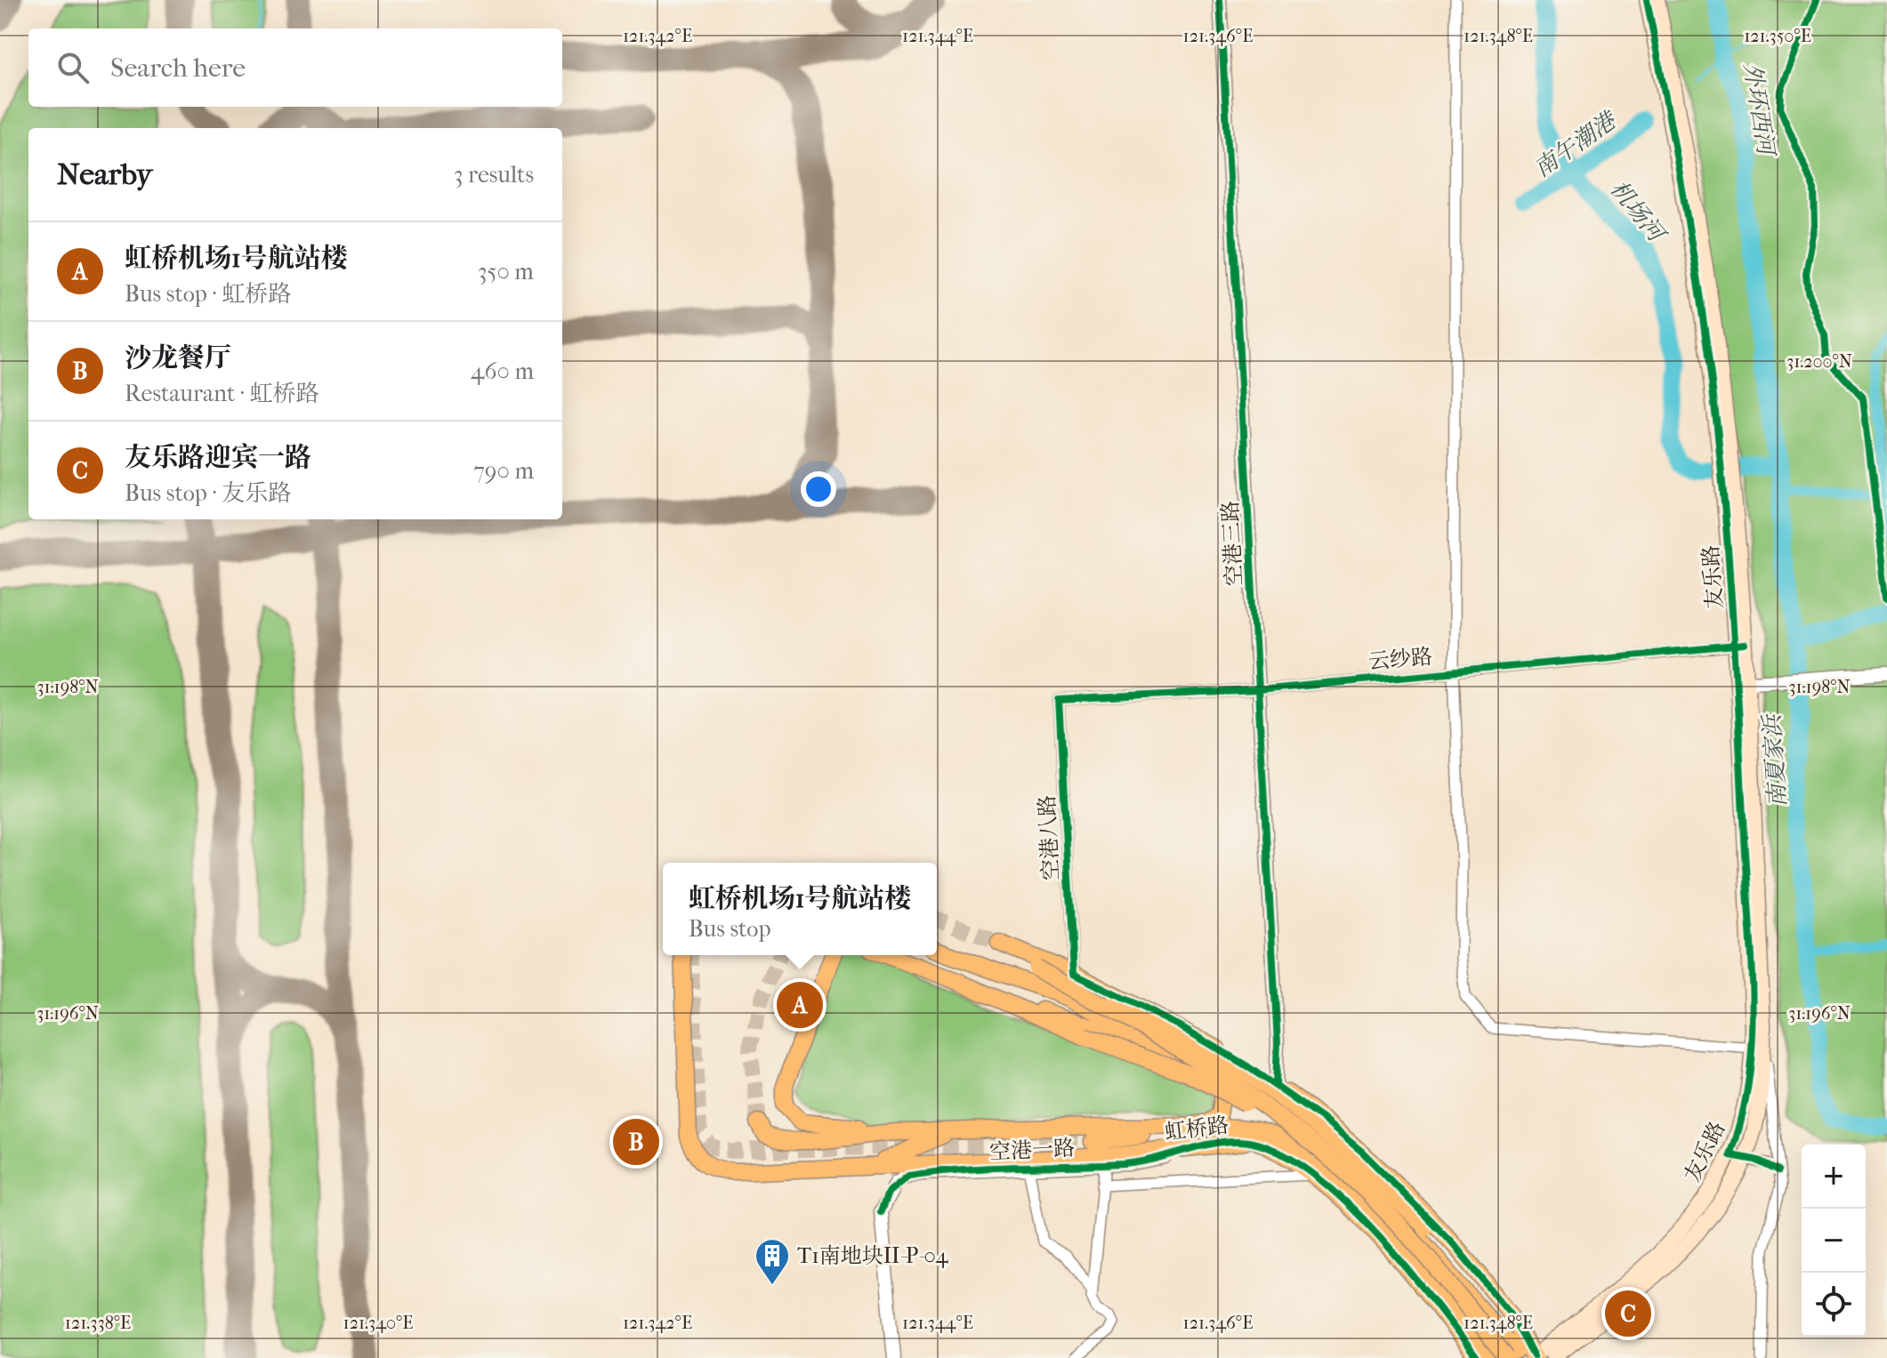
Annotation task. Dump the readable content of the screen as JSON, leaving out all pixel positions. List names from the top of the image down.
{
  "streets": {
    "main road": ["友乐路", "虹桥路"],
    "street": [
      "空港三路",
      "云纱路",
      "空港八路",
      "空港一路"
    ]
  },
  "crossings": [
    ["空港三路", "云纱路"],
    ["友乐路", "云纱路"],
    ["云纱路", "空港八路"],
    ["虹桥路", "空港一路"]
  ],
  "water": [
    "外环西河",
    "南午潮港",
    "机场河",
    "南夏家浜"
  ],
  "places": {
    "building": ["T1南地块II-P-04"]
  },
  "page": {
    "search": "Search here",
    "heading": ["Nearby", "3 results"],
    "list": [
      {
        "mark": "A",
        "name": "虹桥机场1号航站楼",
        "note": "Bus stop · 虹桥路",
        "value": "350 m"
      },
      {
        "mark": "B",
        "name": "沙龙餐厅",
        "note": "Restaurant · 虹桥路",
        "value": "460 m"
      },
      {
        "mark": "C",
        "name": "友乐路迎宾一路",
        "note": "Bus stop · 友乐路",
        "value": "790 m"
      }
    ],
    "popup": ["虹桥机场1号航站楼", "Bus stop"],
    "pins": ["A", "B", "C"],
    "map_buttons": ["+", "−"]
  },
  "coordinates": [
    "121.342°E",
    "121.344°E",
    "121.346°E",
    "121.348°E",
    "121.350°E",
    "31.200°N",
    "31.198°N",
    "31.196°N",
    "121.338°E",
    "121.340°E"
  ]
}
